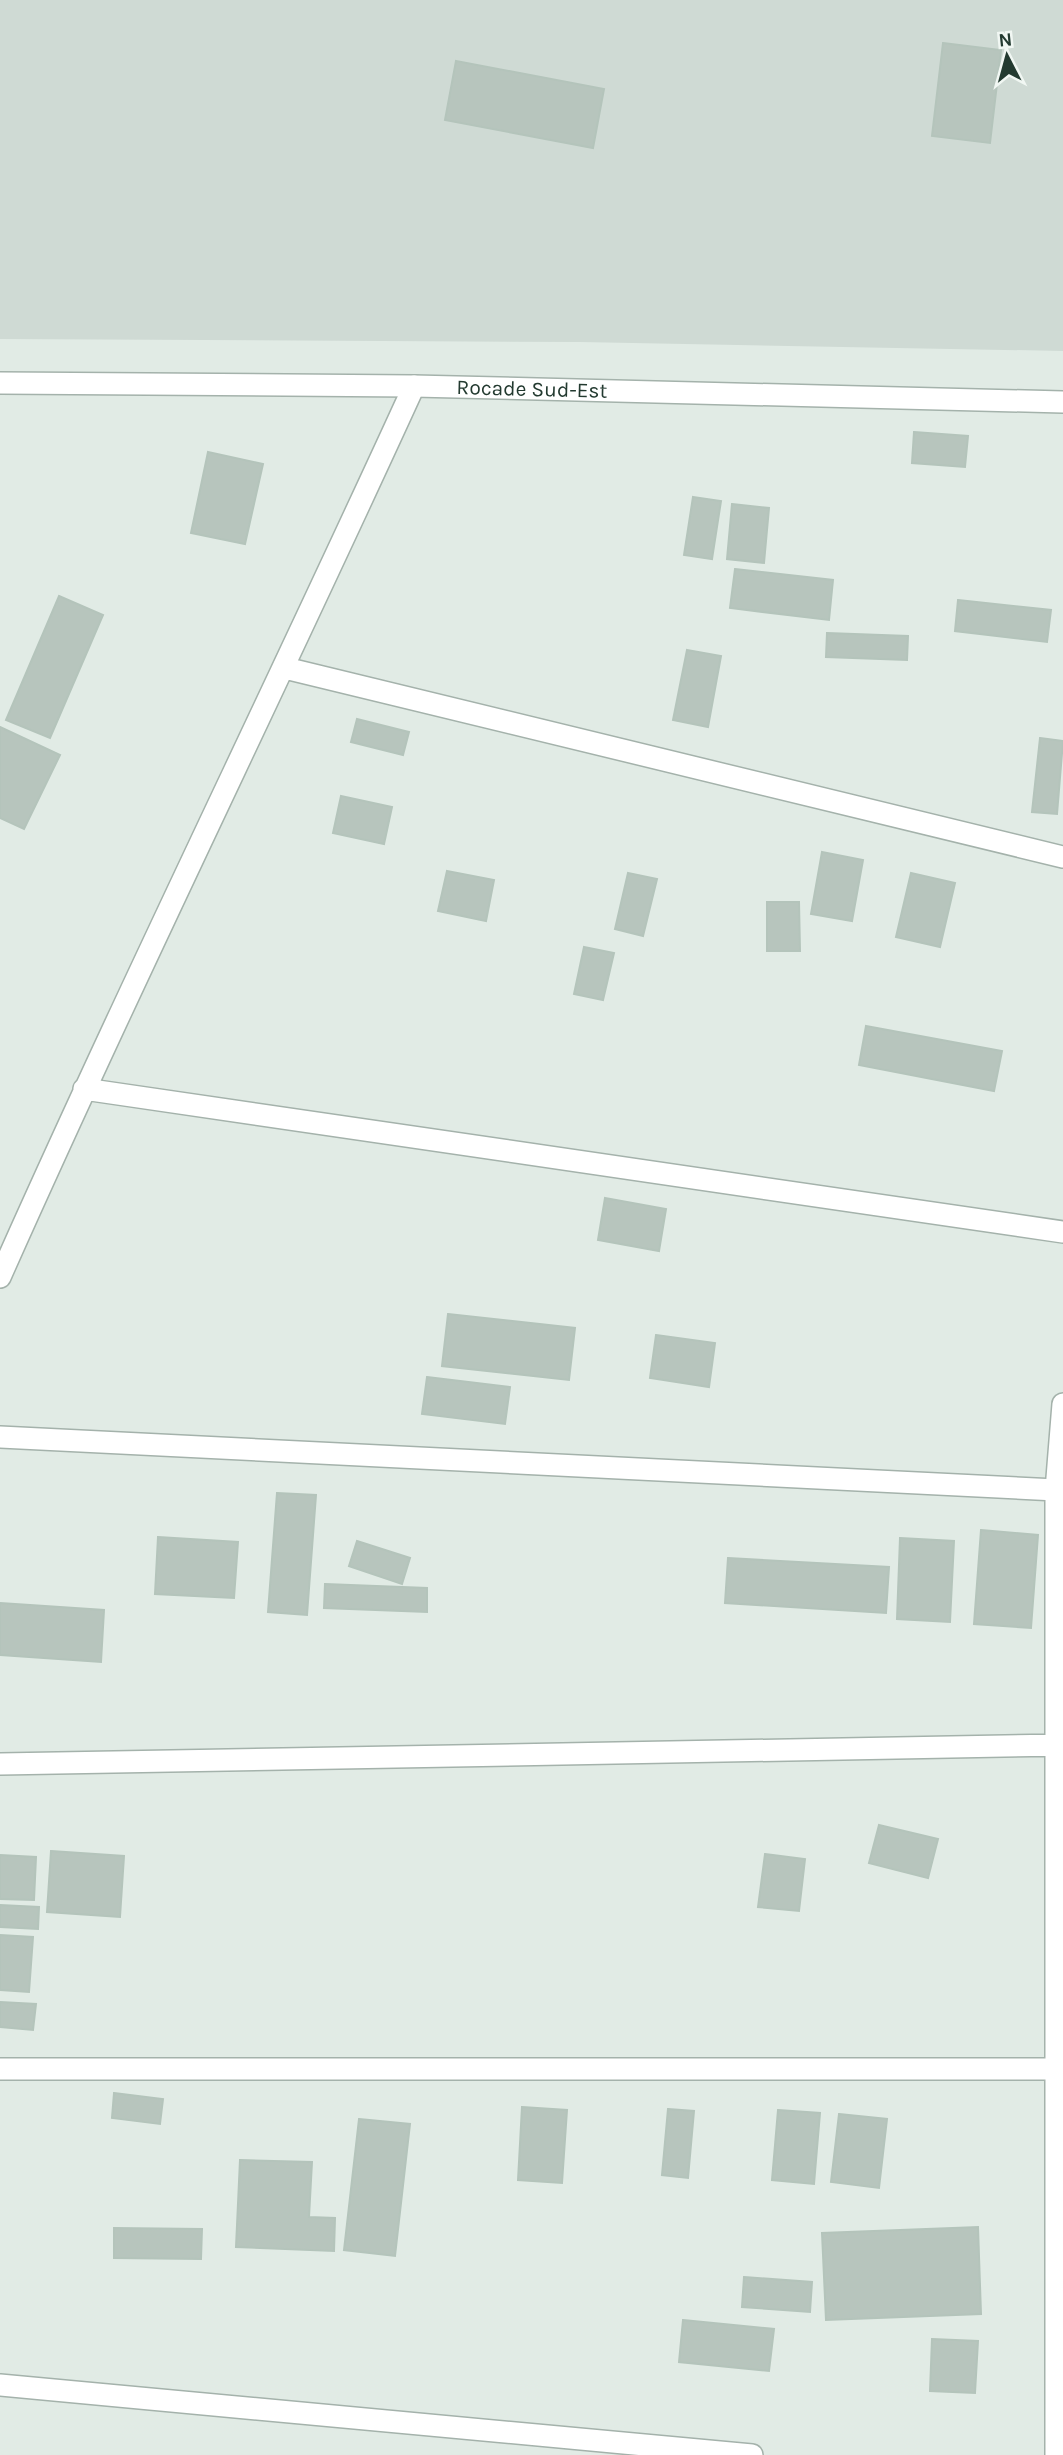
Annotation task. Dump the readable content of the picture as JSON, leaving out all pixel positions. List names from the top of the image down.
{
  "streets": {
    "street": ["Rocade Sud-Est"]
  },
  "north": "top"
}
